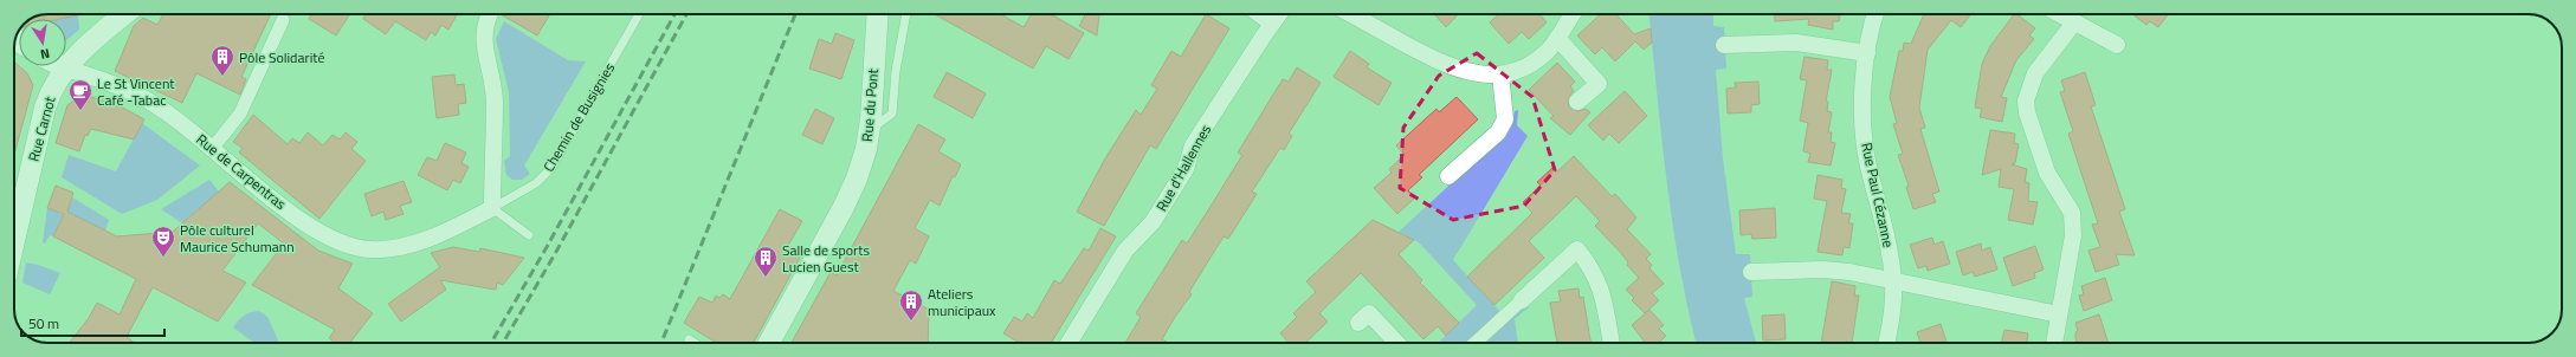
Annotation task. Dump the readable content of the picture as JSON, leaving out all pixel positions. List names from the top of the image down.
{
  "streets": {
    "street": [
      "Rue du Pont",
      "Rue Carnot",
      "Rue d'Hallennes",
      "Rue de Carpentras",
      "Rue Paul Cézanne"
    ],
    "lane": ["Chemin de Busignies"]
  },
  "crossings": [
    ["Chemin de Busignies", "Rue de Carpentras"],
    ["Rue Carnot", "Rue de Carpentras"]
  ],
  "places": {
    "building": ["Pôle Solidarité", "Salle de sports Lucien Guest", "Ateliers municipaux"],
    "cafe": ["Le St Vincent Café -Tabac"],
    "theatre": ["Pôle culturel Maurice Schumann"]
  },
  "scale_bar": "50 m",
  "north": "bottom"
}
